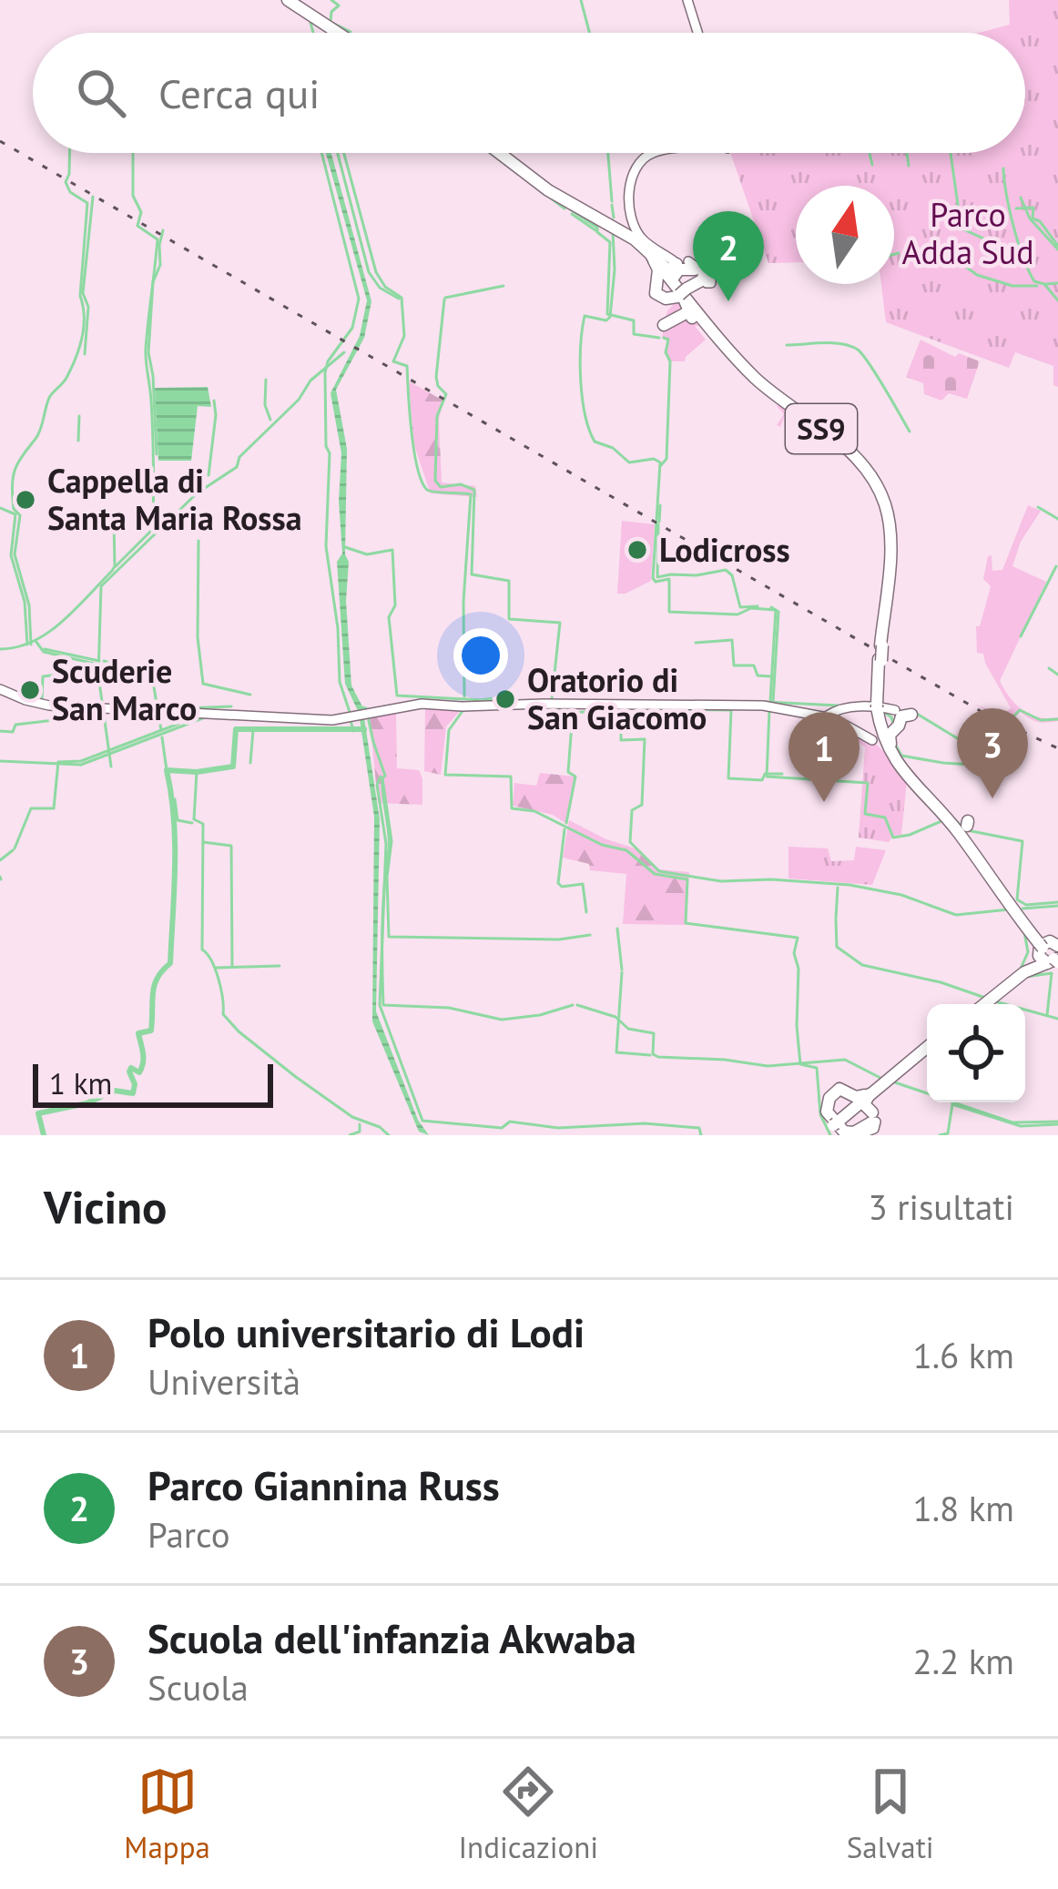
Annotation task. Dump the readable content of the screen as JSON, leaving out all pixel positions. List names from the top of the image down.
{
  "streets": {
    "main road": ["SS9"]
  },
  "parks": ["Parco Adda Sud"],
  "places": [
    "Cappella di Santa Maria Rossa",
    "Lodicross",
    "Scuderie San Marco",
    "Oratorio di San Giacomo"
  ],
  "scale_bar": "1 km",
  "north": "top",
  "page": {
    "search": "Cerca qui",
    "pins": ["2", "3", "1"],
    "scale": "1 km",
    "heading": ["Vicino", "3 risultati"],
    "list": [
      {
        "mark": "1",
        "name": "Polo universitario di Lodi",
        "note": "Università",
        "value": "1.6 km"
      },
      {
        "mark": "2",
        "name": "Parco Giannina Russ",
        "note": "Parco",
        "value": "1.8 km"
      },
      {
        "mark": "3",
        "name": "Scuola dell'infanzia Akwaba",
        "note": "Scuola",
        "value": "2.2 km"
      }
    ],
    "nav": ["Mappa", "Indicazioni", "Salvati"]
  }
}
